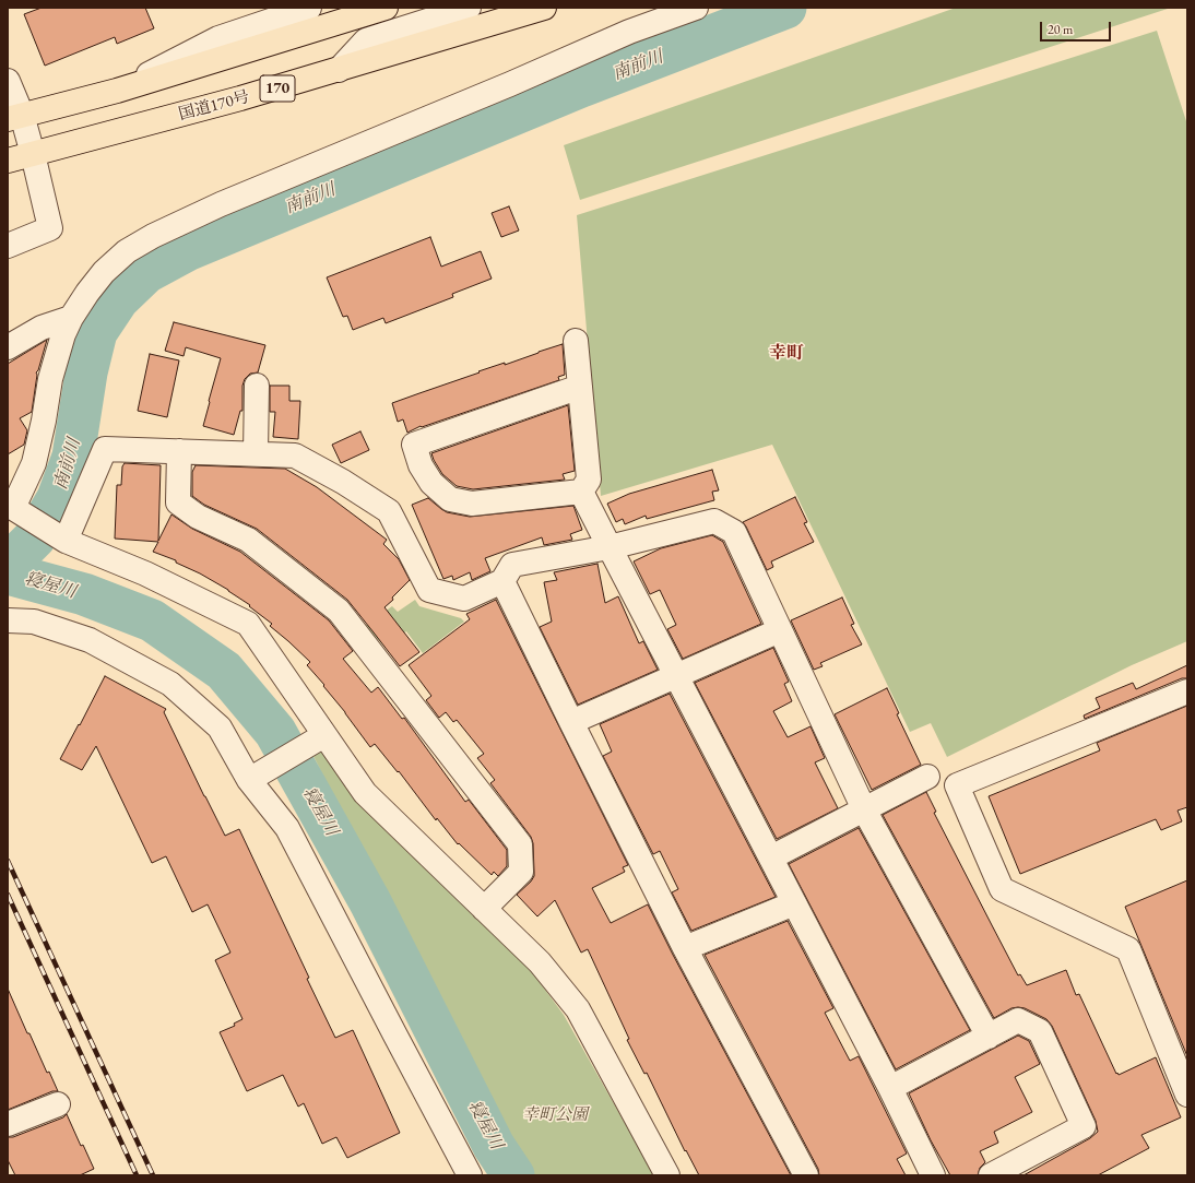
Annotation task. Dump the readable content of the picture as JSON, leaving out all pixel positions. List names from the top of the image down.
{
  "streets": {
    "highway": ["170", "国道170号"]
  },
  "districts": ["幸町"],
  "water": ["南前川", "寝屋川"],
  "parks": ["幸町公園"],
  "scale_bar": "20 m"
}
